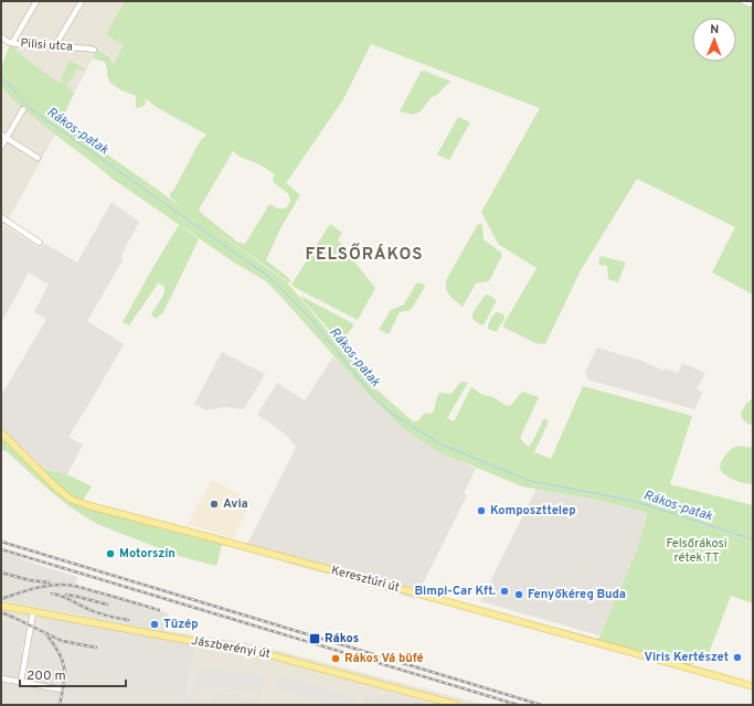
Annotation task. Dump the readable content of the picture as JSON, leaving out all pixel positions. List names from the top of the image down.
{
  "streets": {
    "main road": ["Keresztúri út", "Jászberényi út"],
    "street": ["Pilisi utca"]
  },
  "districts": ["FELSŐRÁKOS"],
  "water": ["Rákos-patak"],
  "parks": ["Felsőrákosi rétek TT"],
  "places": {
    "other": [
      "Avia",
      "Komposzttelep",
      "Motorszín",
      "Bimpi-Car Kft.",
      "Fenyőkéreg Buda",
      "Tüzép",
      "Viris Kertészet",
      "Rákos Vá büfé"
    ],
    "transit": ["Rákos"]
  },
  "scale_bar": "200 m",
  "north": "top"
}
